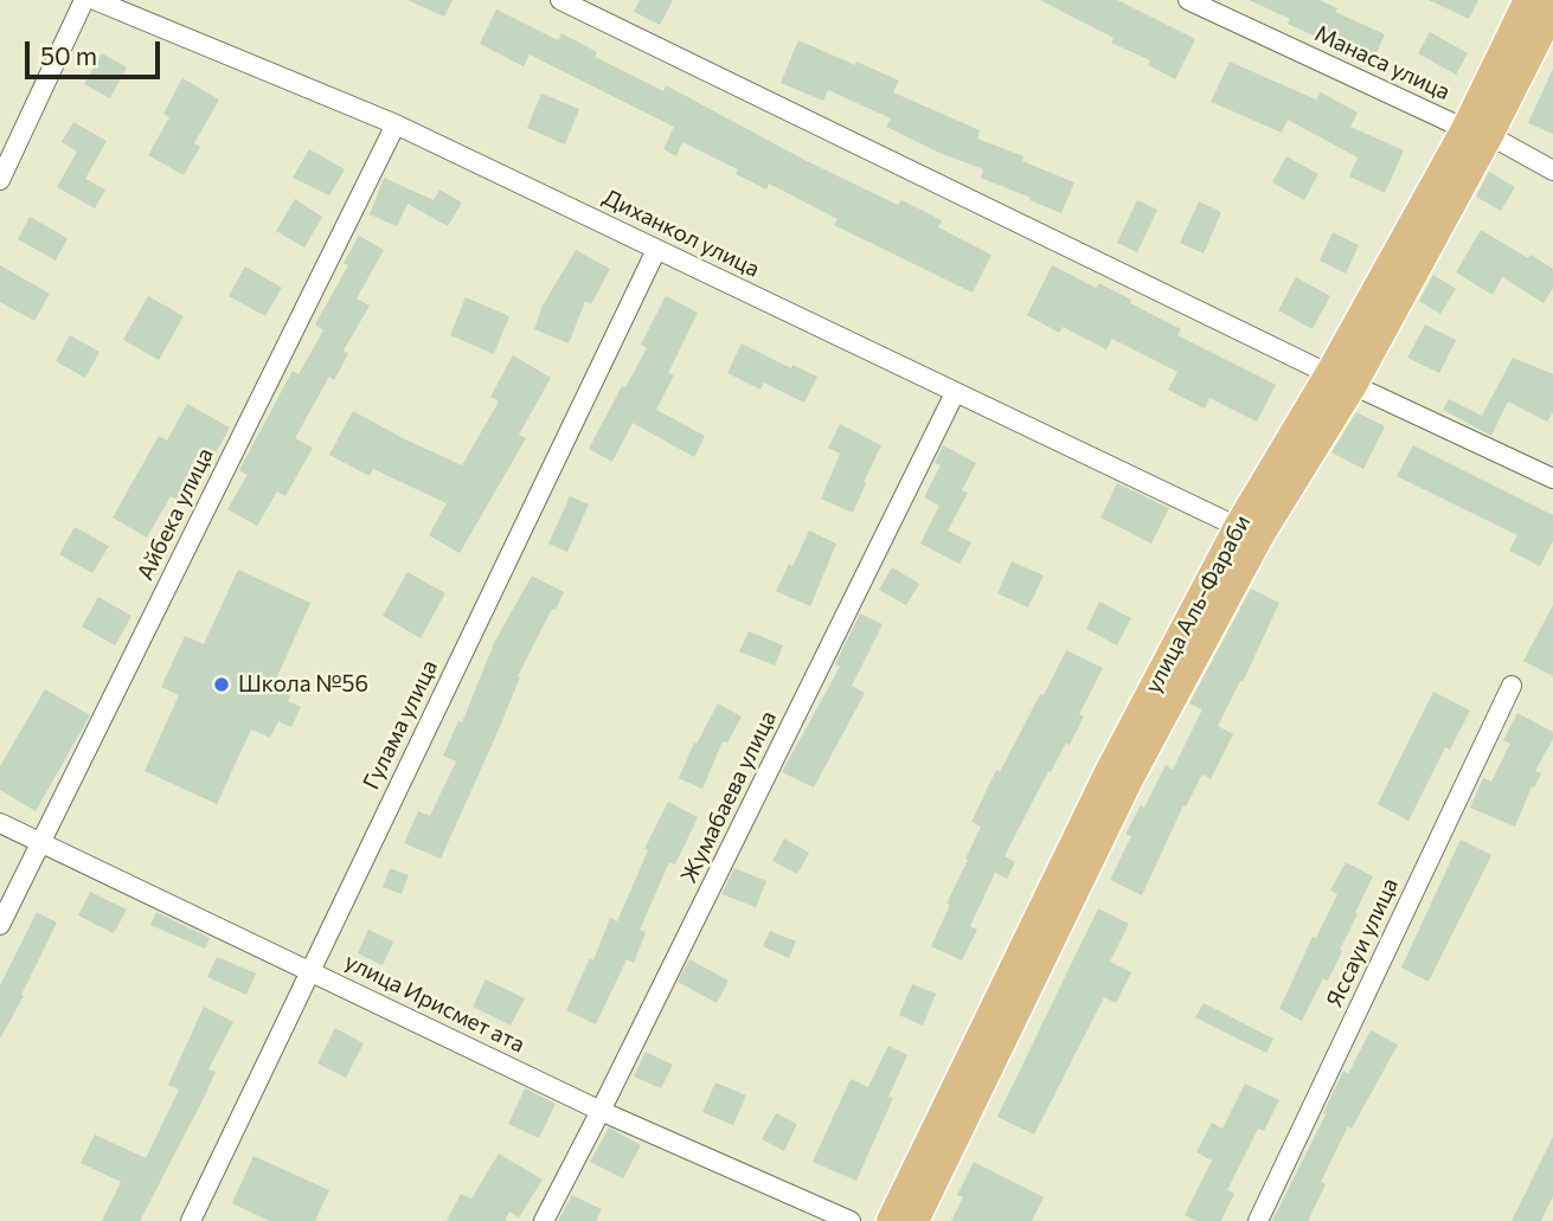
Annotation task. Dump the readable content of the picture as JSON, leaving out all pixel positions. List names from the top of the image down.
{
  "streets": {
    "main road": ["улица Аль-Фараби"],
    "street": [
      "Манаса улица",
      "Диханкол улица",
      "Айбека улица",
      "Гулама улица",
      "Жумабаева улица",
      "Яссауи улица",
      "улица Ирисмет ата"
    ]
  },
  "crossings": [
    ["Манаса улица", "улица Аль-Фараби"],
    ["Диханкол улица", "Айбека улица"],
    ["Диханкол улица", "улица Аль-Фараби"],
    ["Диханкол улица", "Гулама улица"],
    ["Диханкол улица", "Жумабаева улица"],
    ["Айбека улица", "улица Ирисмет ата"],
    ["Гулама улица", "улица Ирисмет ата"],
    ["Жумабаева улица", "улица Ирисмет ата"]
  ],
  "places": ["Школа №56"],
  "scale_bar": "50 m"
}
